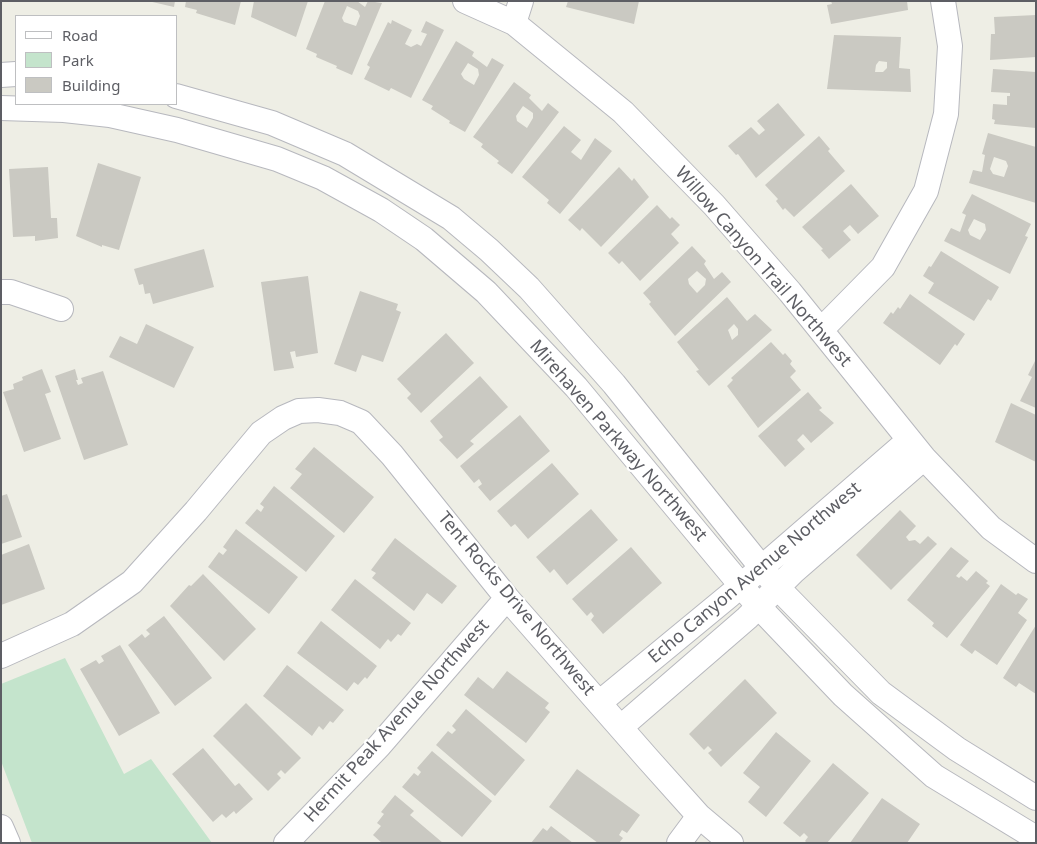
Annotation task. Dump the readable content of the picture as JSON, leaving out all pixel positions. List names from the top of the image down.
{
  "streets": {
    "street": [
      "Willow Canyon Trail Northwest",
      "Mirehaven Parkway Northwest",
      "Echo Canyon Avenue Northwest",
      "Tent Rocks Drive Northwest",
      "Hermit Peak Avenue Northwest"
    ]
  },
  "crossings": [
    ["Willow Canyon Trail Northwest", "Echo Canyon Avenue Northwest"],
    ["Mirehaven Parkway Northwest", "Echo Canyon Avenue Northwest"],
    ["Echo Canyon Avenue Northwest", "Tent Rocks Drive Northwest"],
    ["Tent Rocks Drive Northwest", "Hermit Peak Avenue Northwest"]
  ],
  "legend": ["Road", "Park", "Building"]
}
